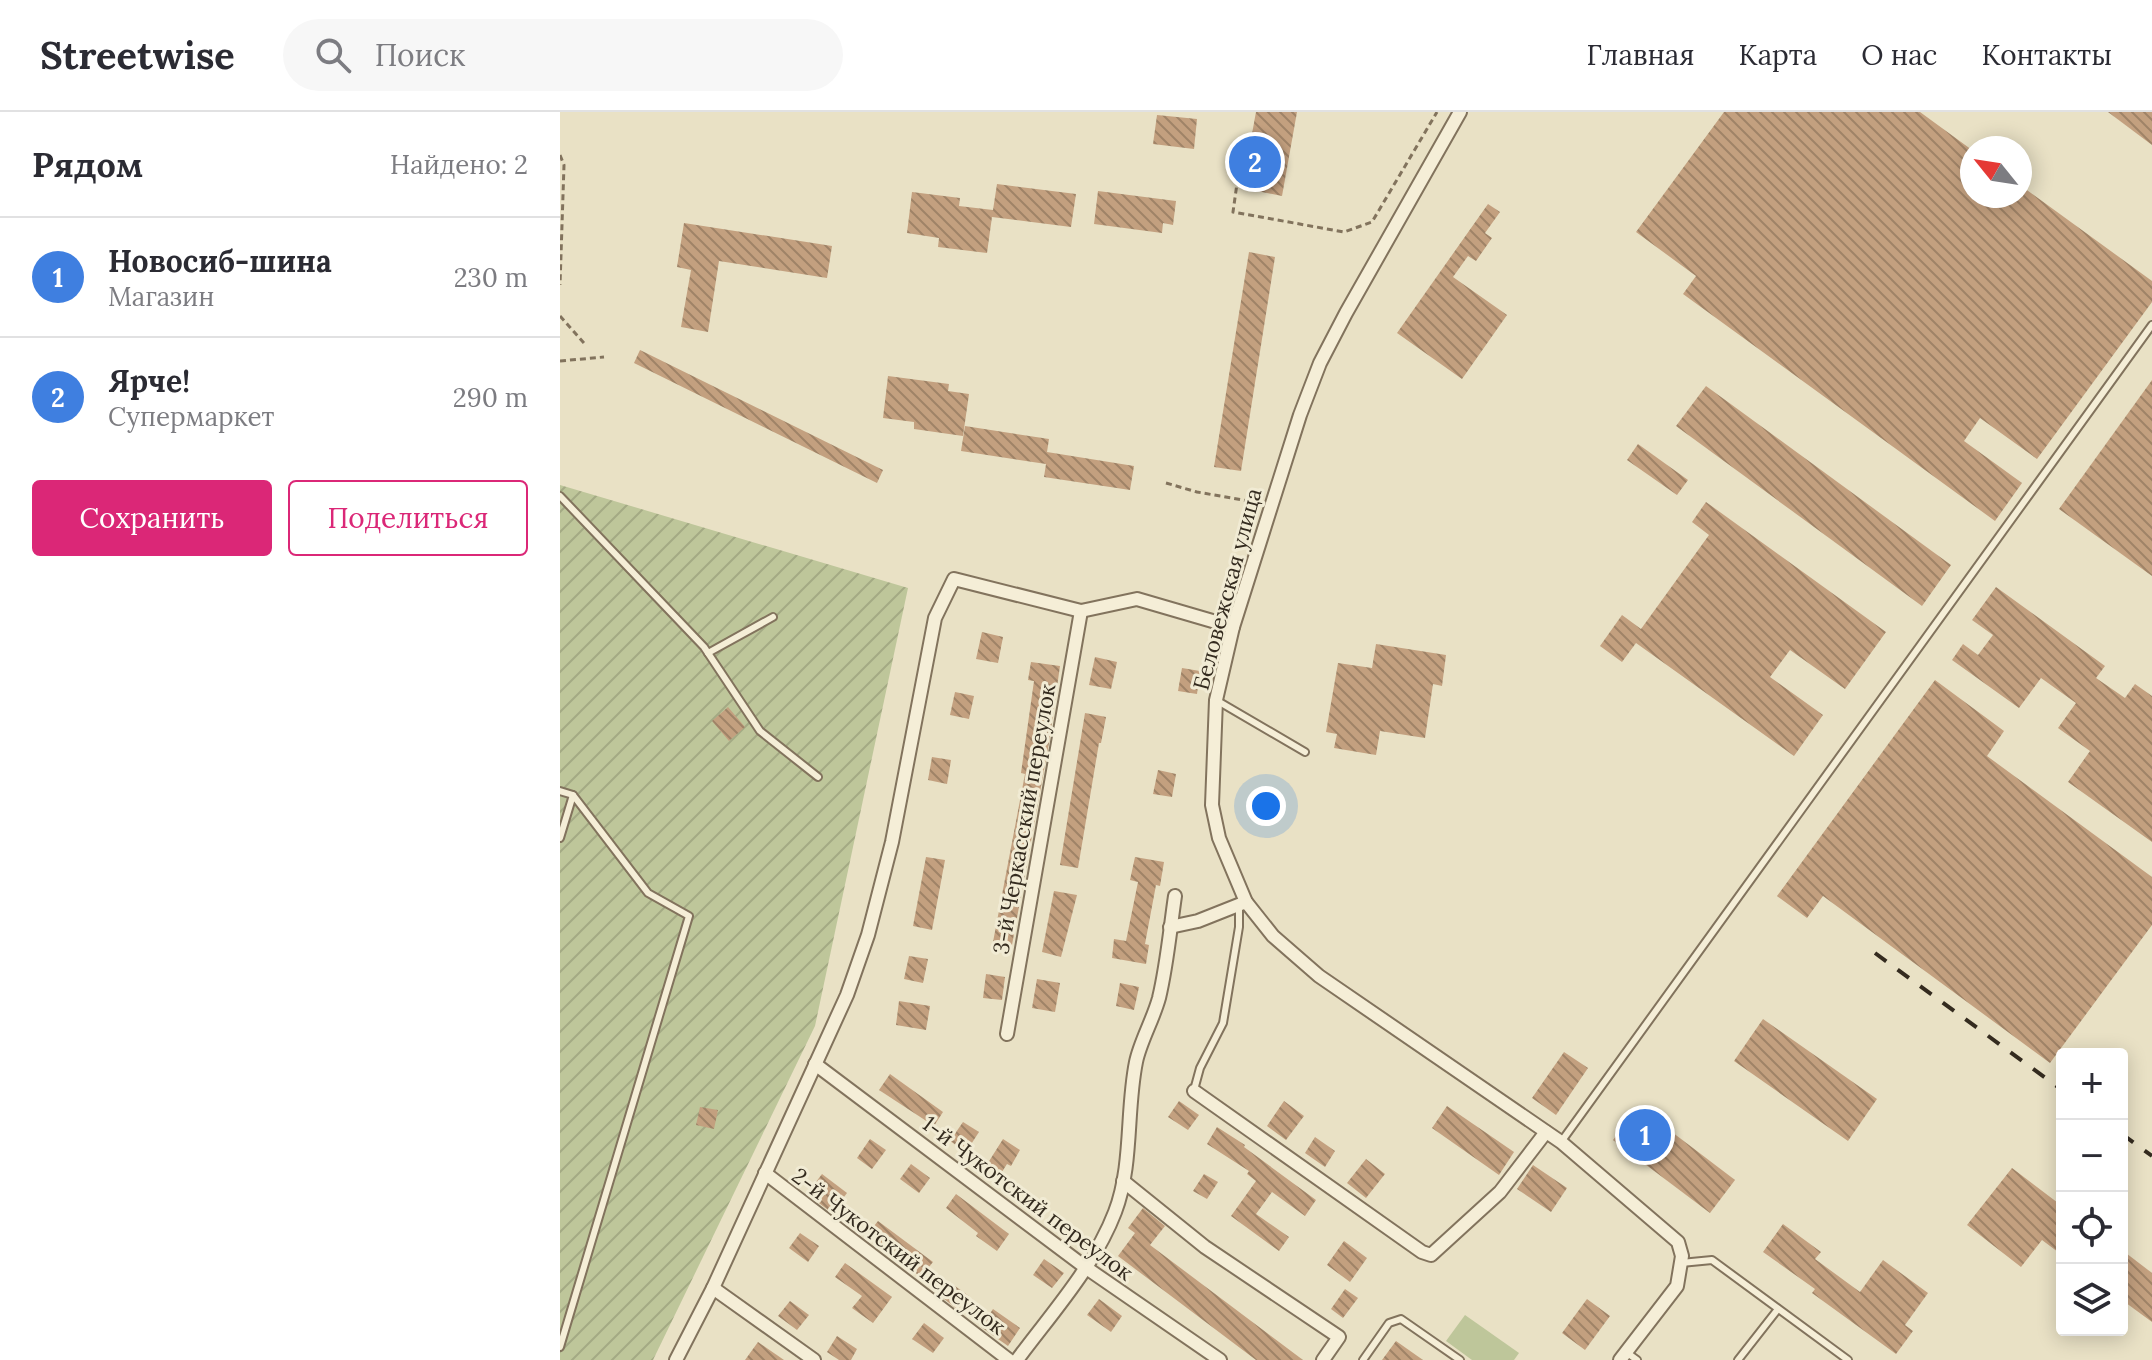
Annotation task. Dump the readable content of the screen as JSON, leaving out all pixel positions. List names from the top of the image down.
{
  "streets": {
    "street": [
      "Беловежская улица",
      "3-й Черкасский переулок",
      "1-й Чукотский переулок",
      "2-й Чукотский переулок"
    ]
  },
  "north": "top left",
  "page": {
    "header": "Streetwise",
    "search": "Поиск",
    "nav": [
      "Главная",
      "Карта",
      "О нас",
      "Контакты"
    ],
    "heading": ["Рядом", "Найдено: 2"],
    "pins": ["2", "1"],
    "list": [
      {
        "mark": "1",
        "name": "Новосиб-шина",
        "note": "Магазин",
        "value": "230 m"
      },
      {
        "mark": "2",
        "name": "Ярче!",
        "note": "Супермаркет",
        "value": "290 m"
      }
    ],
    "buttons": ["Сохранить", "Поделиться"],
    "map_buttons": ["+", "−"]
  }
}
